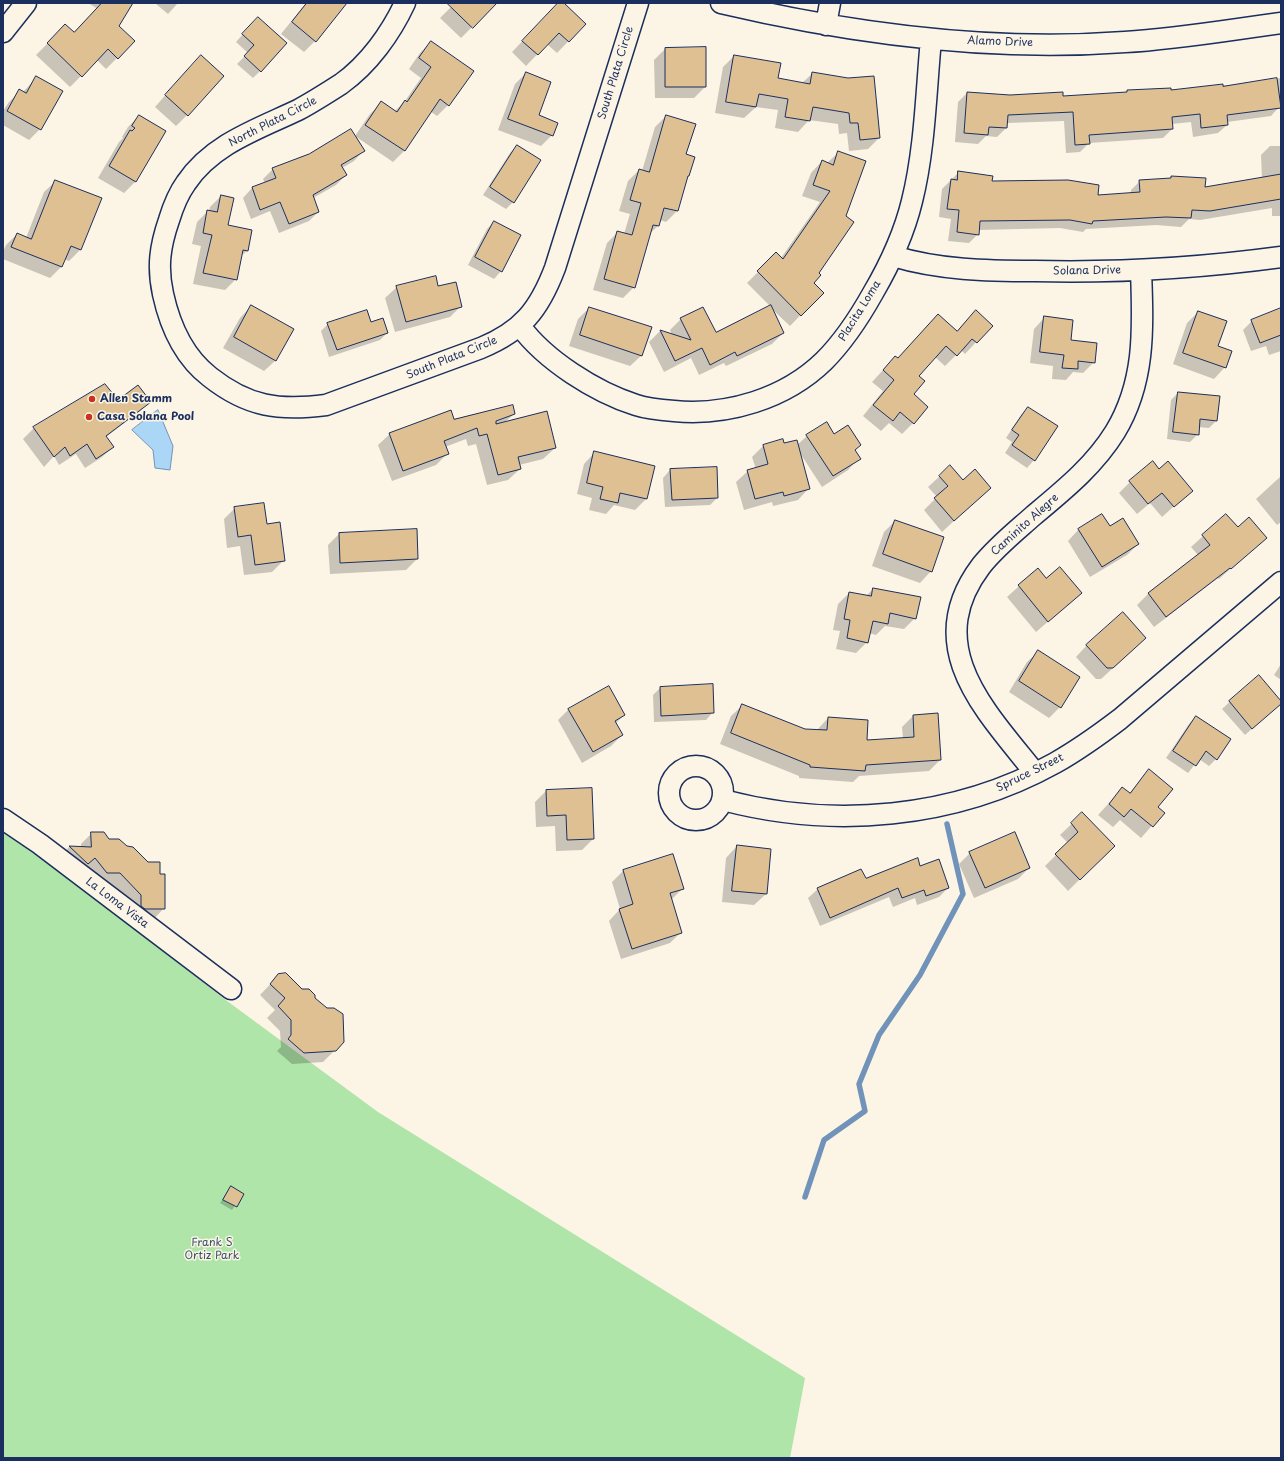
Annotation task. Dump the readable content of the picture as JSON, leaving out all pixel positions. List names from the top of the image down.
{
  "streets": {
    "street": [
      "Alamo Drive",
      "South Plata Circle",
      "North Plata Circle",
      "Solana Drive",
      "Placita Loma",
      "Caminito Alegre",
      "Spruce Street",
      "La Loma Vista"
    ]
  },
  "crossings": [
    ["Alamo Drive", "Placita Loma"],
    ["South Plata Circle", "North Plata Circle"],
    ["South Plata Circle", "Placita Loma"],
    ["Solana Drive", "Placita Loma"],
    ["Solana Drive", "Caminito Alegre"],
    ["Caminito Alegre", "Spruce Street"]
  ],
  "parks": ["Frank S Ortiz Park"],
  "places": ["Allen Stamm", "Casa Solana Pool"]
}
